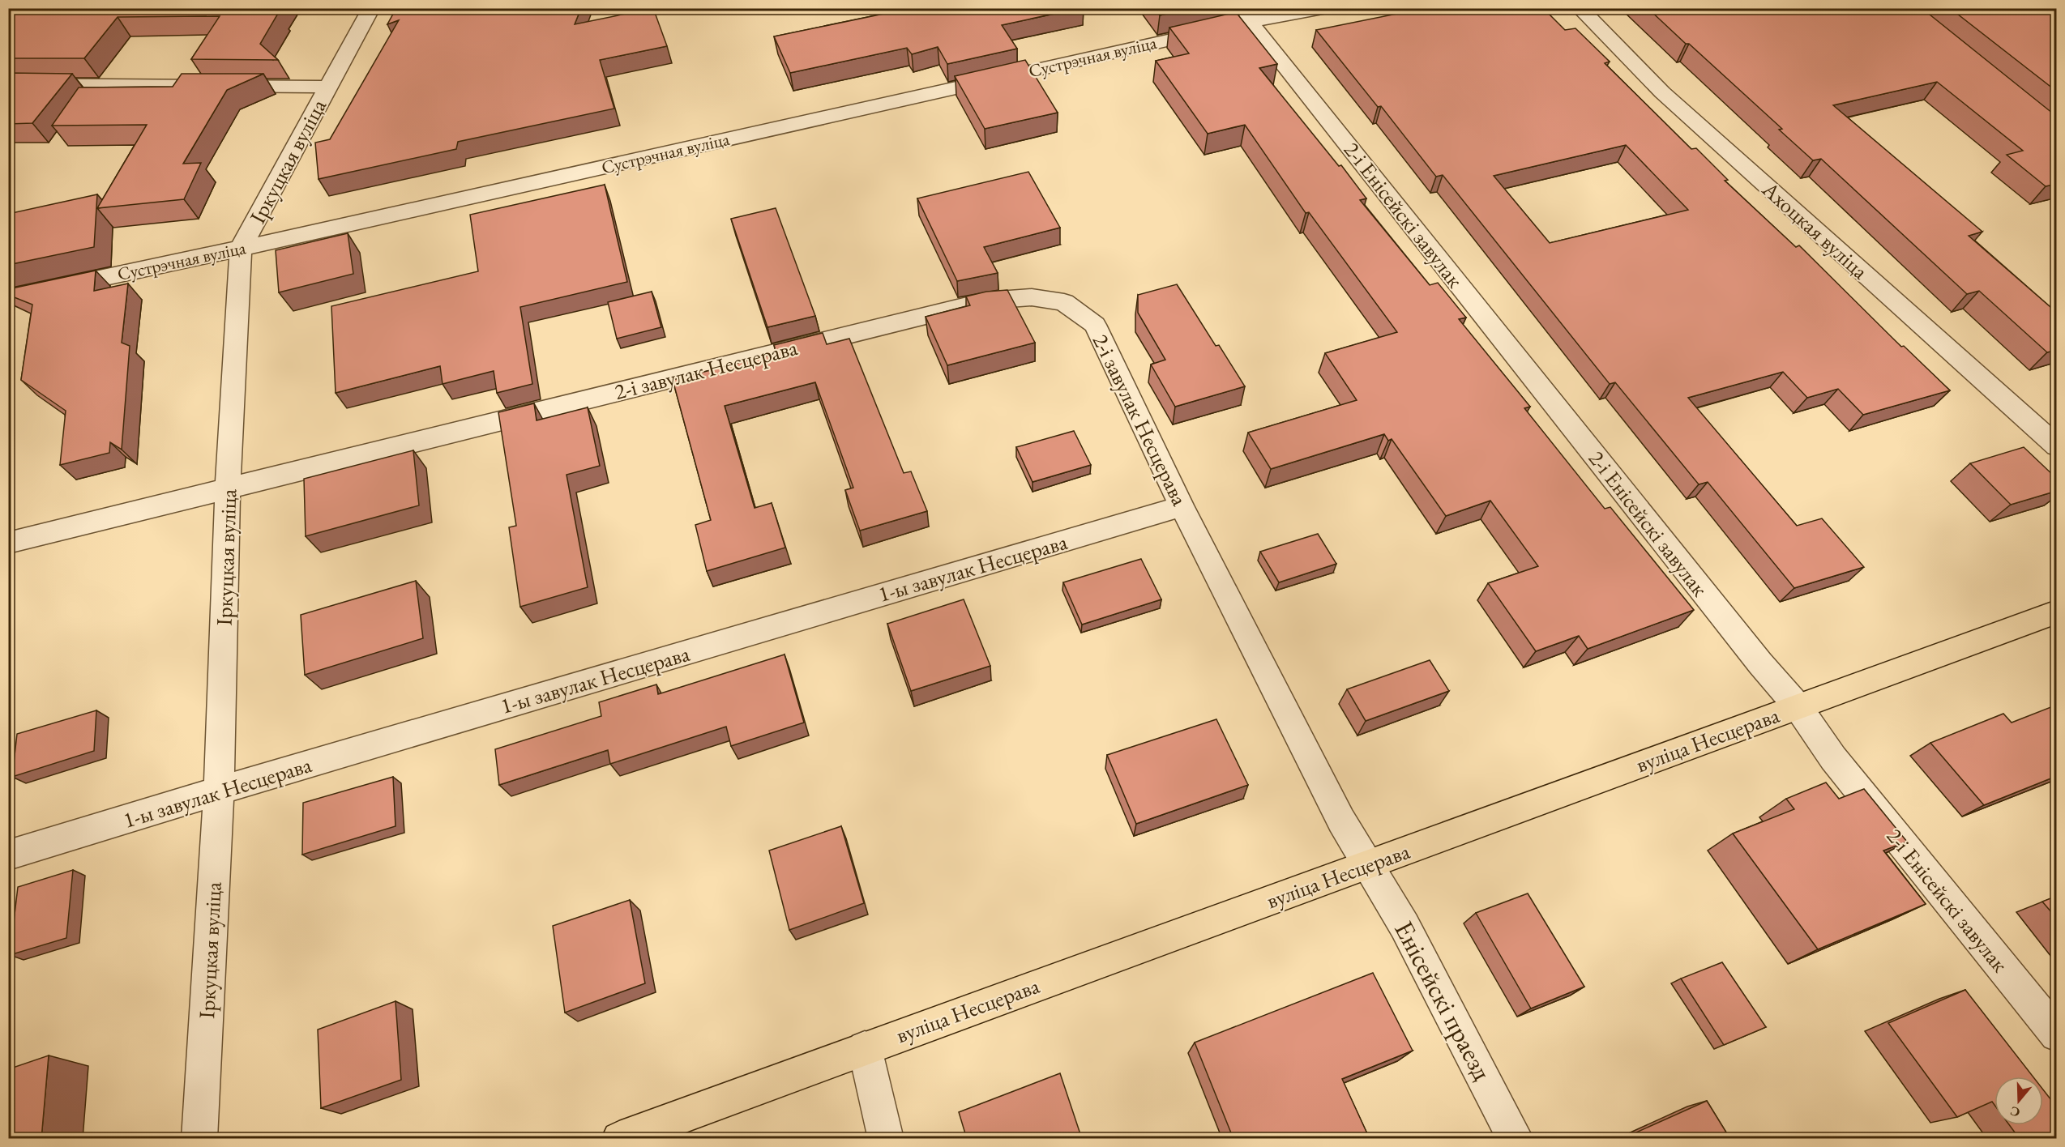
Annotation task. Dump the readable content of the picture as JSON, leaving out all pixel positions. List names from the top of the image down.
{
  "streets": {
    "main road": ["вуліца Несцерава"],
    "street": [
      "Сустрэчная вуліца",
      "Іркуцкая вуліца",
      "2-і Енісейскі завулак",
      "Ахоцкая вуліца",
      "2-і завулак Несцерава",
      "1-ы завулак Несцерава",
      "Енісейскі праезд"
    ]
  },
  "crossings": [
    ["Сустрэчная вуліца", "Іркуцкая вуліца"],
    ["Сустрэчная вуліца", "2-і Енісейскі завулак"],
    ["Іркуцкая вуліца", "2-і завулак Несцерава"],
    ["Іркуцкая вуліца", "1-ы завулак Несцерава"],
    ["2-і Енісейскі завулак", "вуліца Несцерава"],
    ["2-і завулак Несцерава", "1-ы завулак Несцерава"],
    ["2-і завулак Несцерава", "вуліца Несцерава"],
    ["2-і завулак Несцерава", "Енісейскі праезд"],
    ["вуліца Несцерава", "Енісейскі праезд"]
  ],
  "north": "bottom"
}
